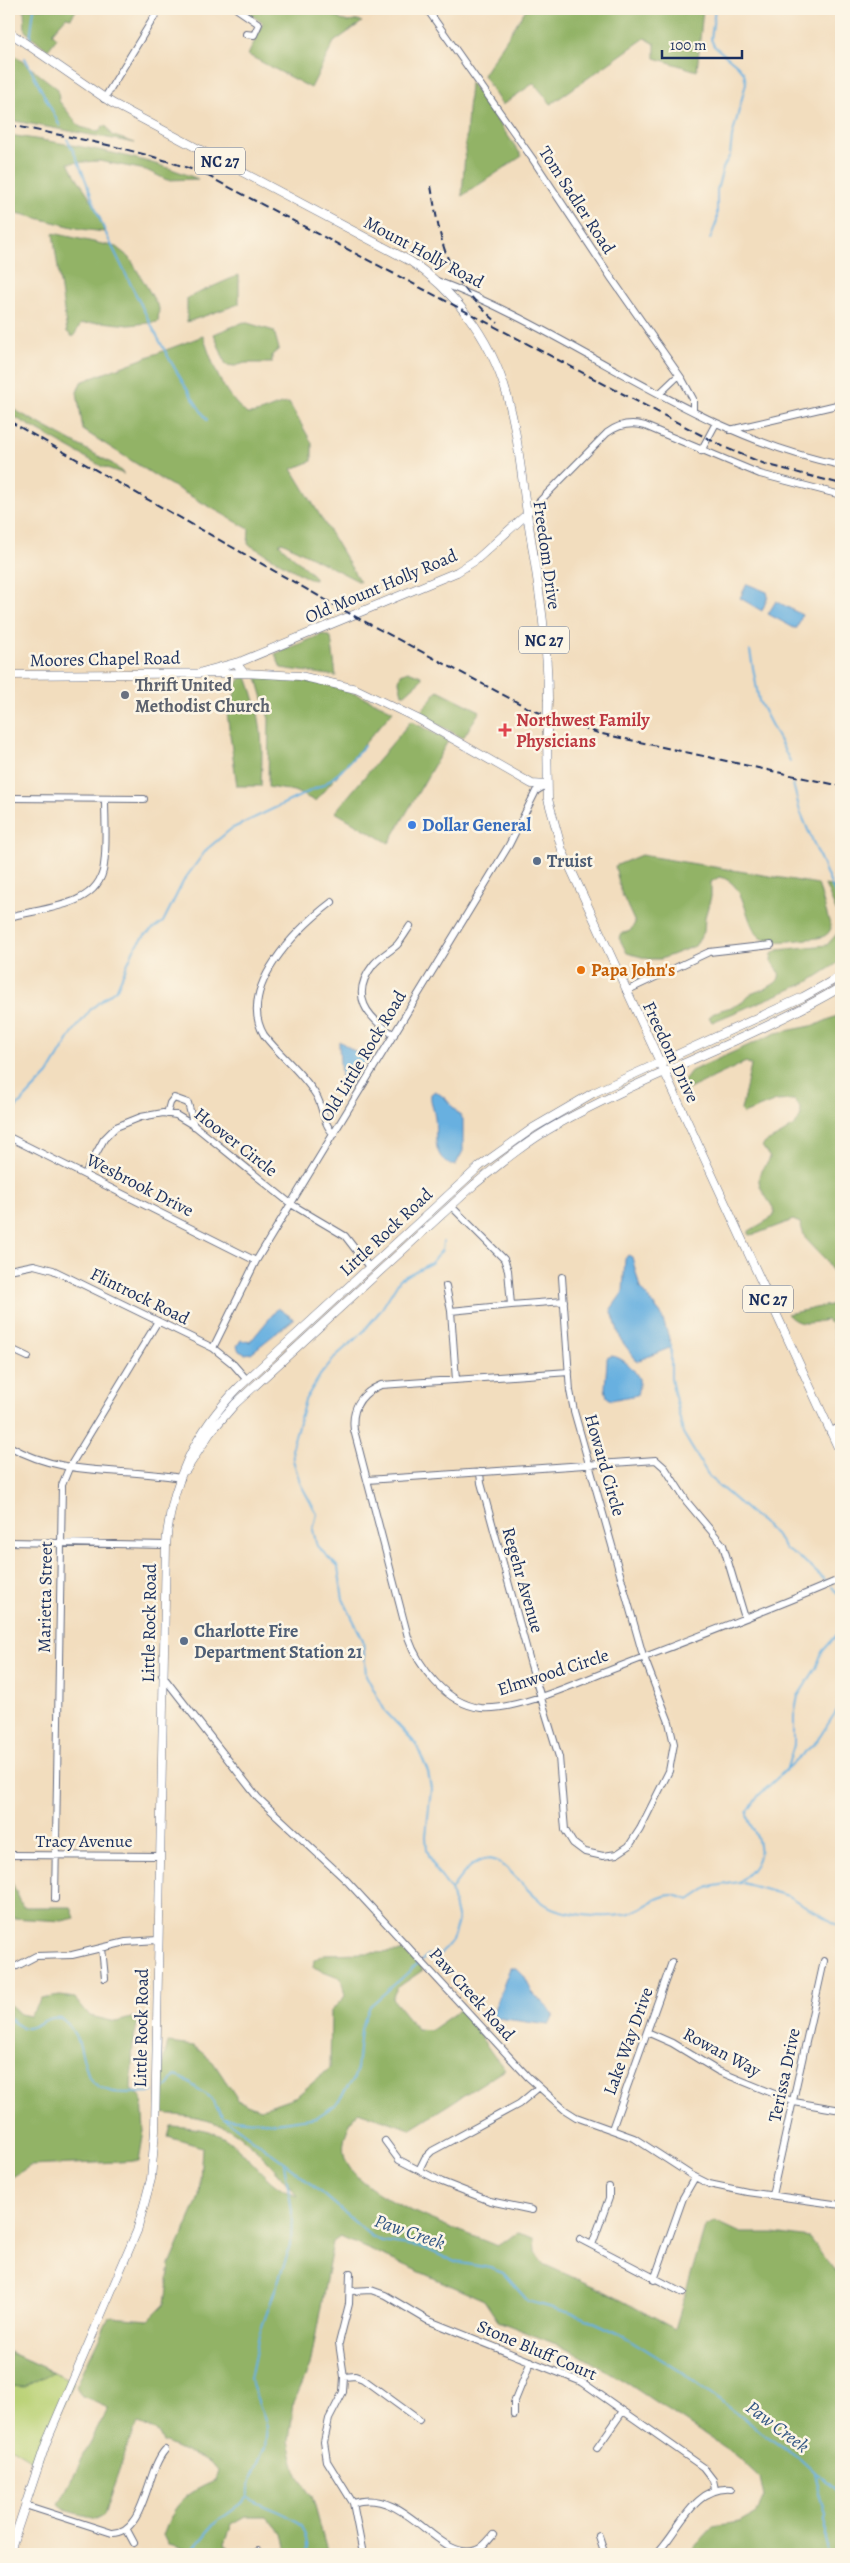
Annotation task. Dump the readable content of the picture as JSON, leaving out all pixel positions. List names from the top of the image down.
{
  "streets": {
    "main road": [
      "NC 27",
      "Mount Holly Road",
      "Freedom Drive",
      "Old Mount Holly Road",
      "Moores Chapel Road",
      "Little Rock Road"
    ],
    "street": [
      "Tom Sadler Road",
      "Old Little Rock Road",
      "Hoover Circle",
      "Wesbrook Drive",
      "Flintrock Road",
      "Howard Circle",
      "Regehr Avenue",
      "Marietta Street",
      "Elmwood Circle",
      "Tracy Avenue",
      "Paw Creek Road",
      "Lake Way Drive",
      "Rowan Way",
      "Terissa Drive",
      "Stone Bluff Court"
    ]
  },
  "crossings": [
    ["Tom Sadler Road", "Mount Holly Road"],
    ["Mount Holly Road", "Freedom Drive"],
    ["Freedom Drive", "Old Mount Holly Road"],
    ["Freedom Drive", "Old Little Rock Road"],
    ["Freedom Drive", "Little Rock Road"],
    ["Old Mount Holly Road", "Moores Chapel Road"],
    ["Old Little Rock Road", "Hoover Circle"],
    ["Old Little Rock Road", "Wesbrook Drive"],
    ["Old Little Rock Road", "Flintrock Road"],
    ["Hoover Circle", "Wesbrook Drive"],
    ["Hoover Circle", "Little Rock Road"],
    ["Little Rock Road", "Flintrock Road"],
    ["Little Rock Road", "Tracy Avenue"],
    ["Little Rock Road", "Paw Creek Road"],
    ["Flintrock Road", "Marietta Street"],
    ["Howard Circle", "Regehr Avenue"],
    ["Howard Circle", "Elmwood Circle"],
    ["Regehr Avenue", "Elmwood Circle"],
    ["Marietta Street", "Tracy Avenue"],
    ["Paw Creek Road", "Lake Way Drive"],
    ["Paw Creek Road", "Terissa Drive"],
    ["Lake Way Drive", "Rowan Way"],
    ["Rowan Way", "Terissa Drive"]
  ],
  "water": ["Paw Creek"],
  "places": {
    "other": [
      "Thrift United Methodist Church",
      "Dollar General",
      "Truist",
      "Papa John's",
      "Charlotte Fire Department Station 21"
    ],
    "health": ["Northwest Family Physicians"]
  },
  "scale_bar": "100 m"
}
